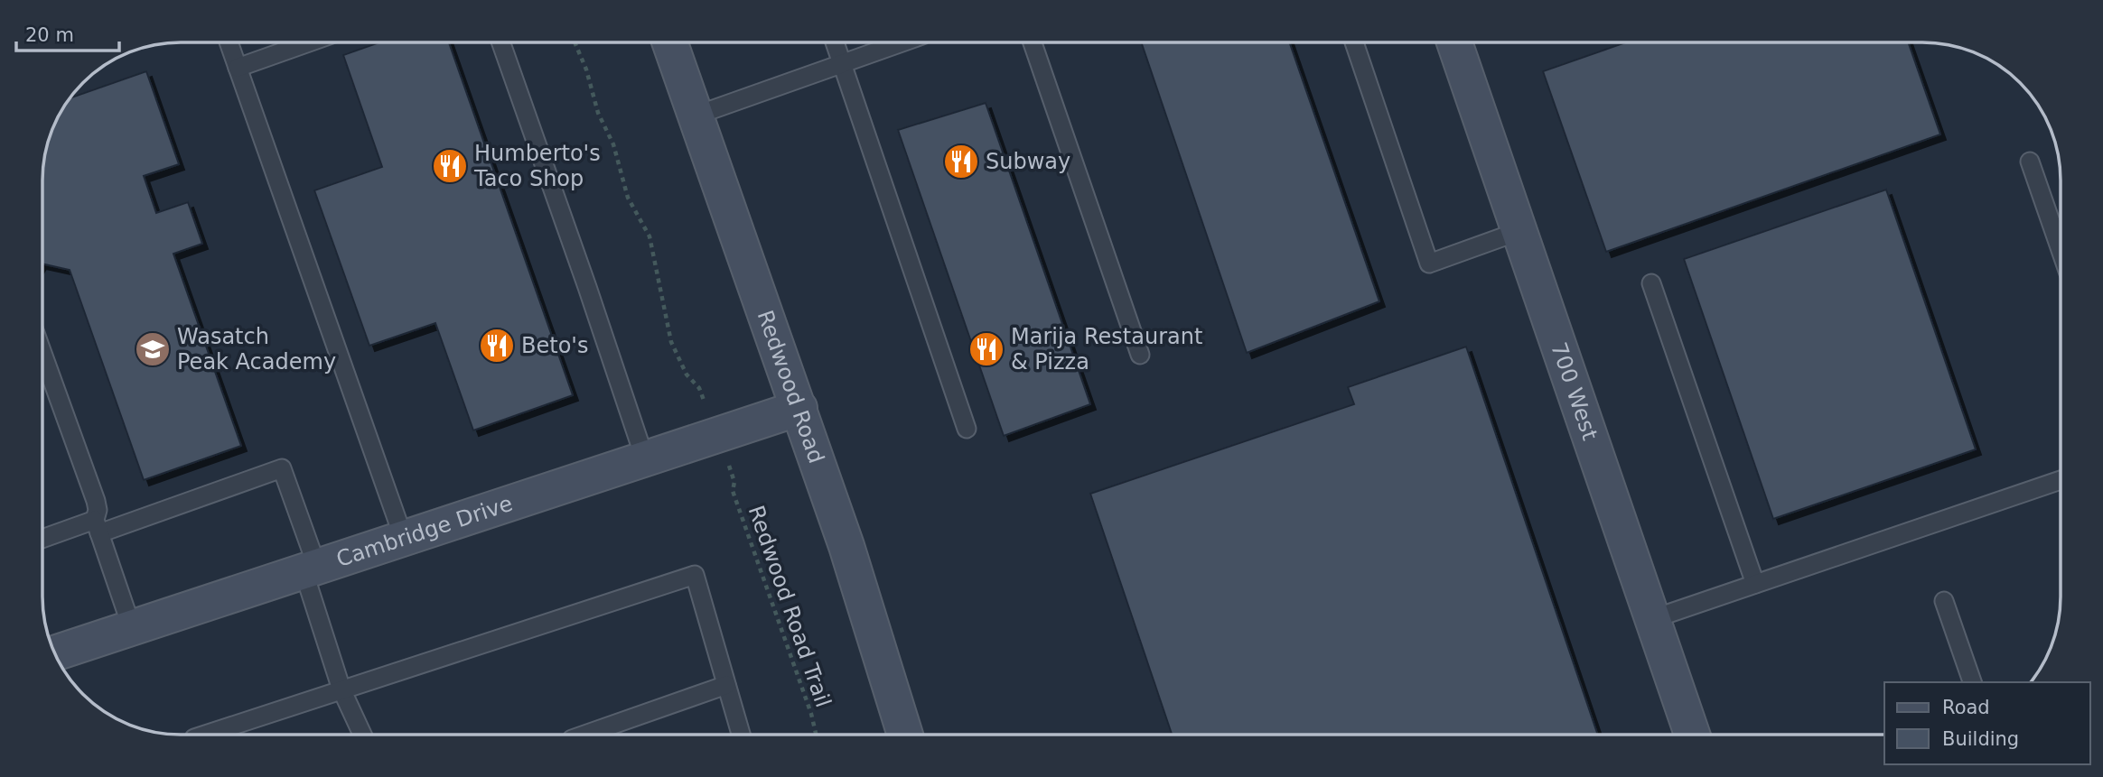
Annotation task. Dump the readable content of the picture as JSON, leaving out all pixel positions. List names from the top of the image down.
{
  "streets": {
    "street": ["Redwood Road", "700 West", "Cambridge Drive"],
    "path": ["Redwood Road Trail"]
  },
  "crossings": [
    ["Redwood Road", "Cambridge Drive"]
  ],
  "places": {
    "restaurant": [
      "Subway",
      "Humberto's Taco Shop",
      "Beto's",
      "Marija Restaurant & Pizza"
    ],
    "school or university": ["Wasatch Peak Academy"]
  },
  "legend": ["Road", "Building"],
  "scale_bar": "20 m"
}
